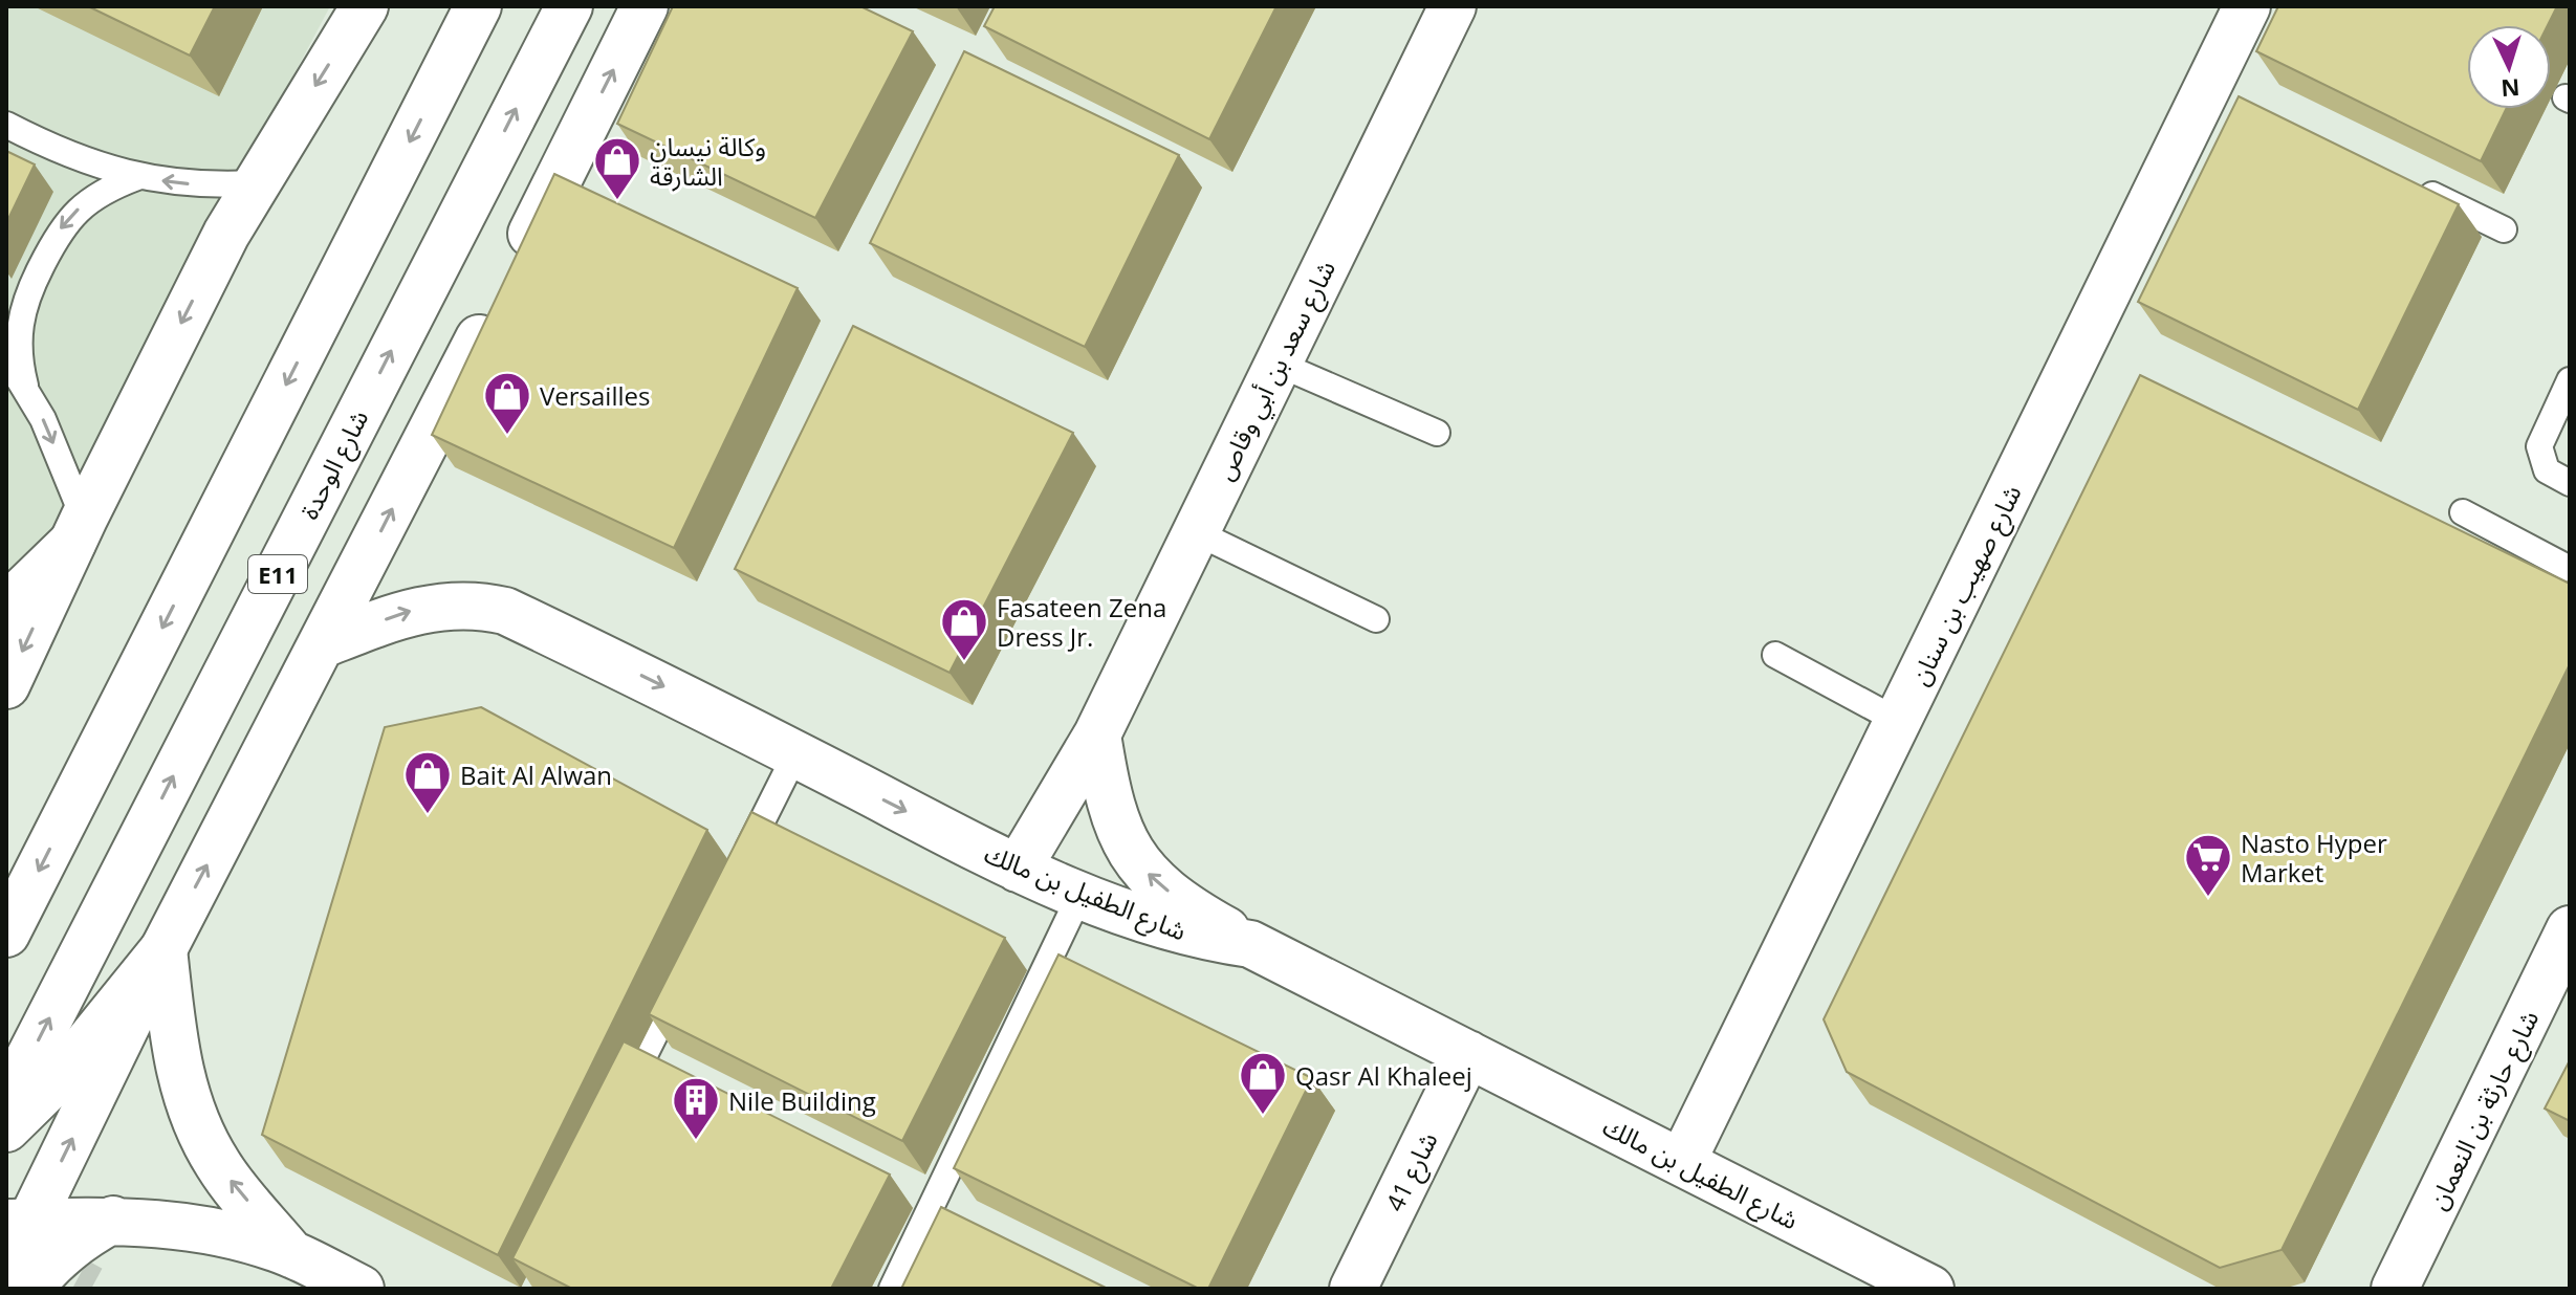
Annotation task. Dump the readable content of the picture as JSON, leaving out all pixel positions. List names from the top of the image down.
{
  "streets": {
    "main road": [
      "شارع سعد بن أبي وقاص",
      "شارع الوحدة",
      "E11",
      "شارع صهيب بن سنان",
      "شارع الطفيل بن مالك",
      "شارع حارثة بن النعمان",
      "شارع 41"
    ]
  },
  "crossings": [
    ["شارع سعد بن أبي وقاص", "شارع الطفيل بن مالك"],
    ["شارع صهيب بن سنان", "شارع الطفيل بن مالك"],
    ["شارع الطفيل بن مالك", "شارع 41"]
  ],
  "one_way": ["شارع الطفيل بن مالك"],
  "places": {
    "shop": [
      "وكالة نيسان الشارقة",
      "Versailles",
      "Fasateen Zena Dress Jr.",
      "Bait Al Alwan",
      "Qasr Al Khaleej"
    ],
    "supermarket": ["Nasto Hyper Market"],
    "building": ["Nile Building"]
  },
  "north": "bottom"
}
